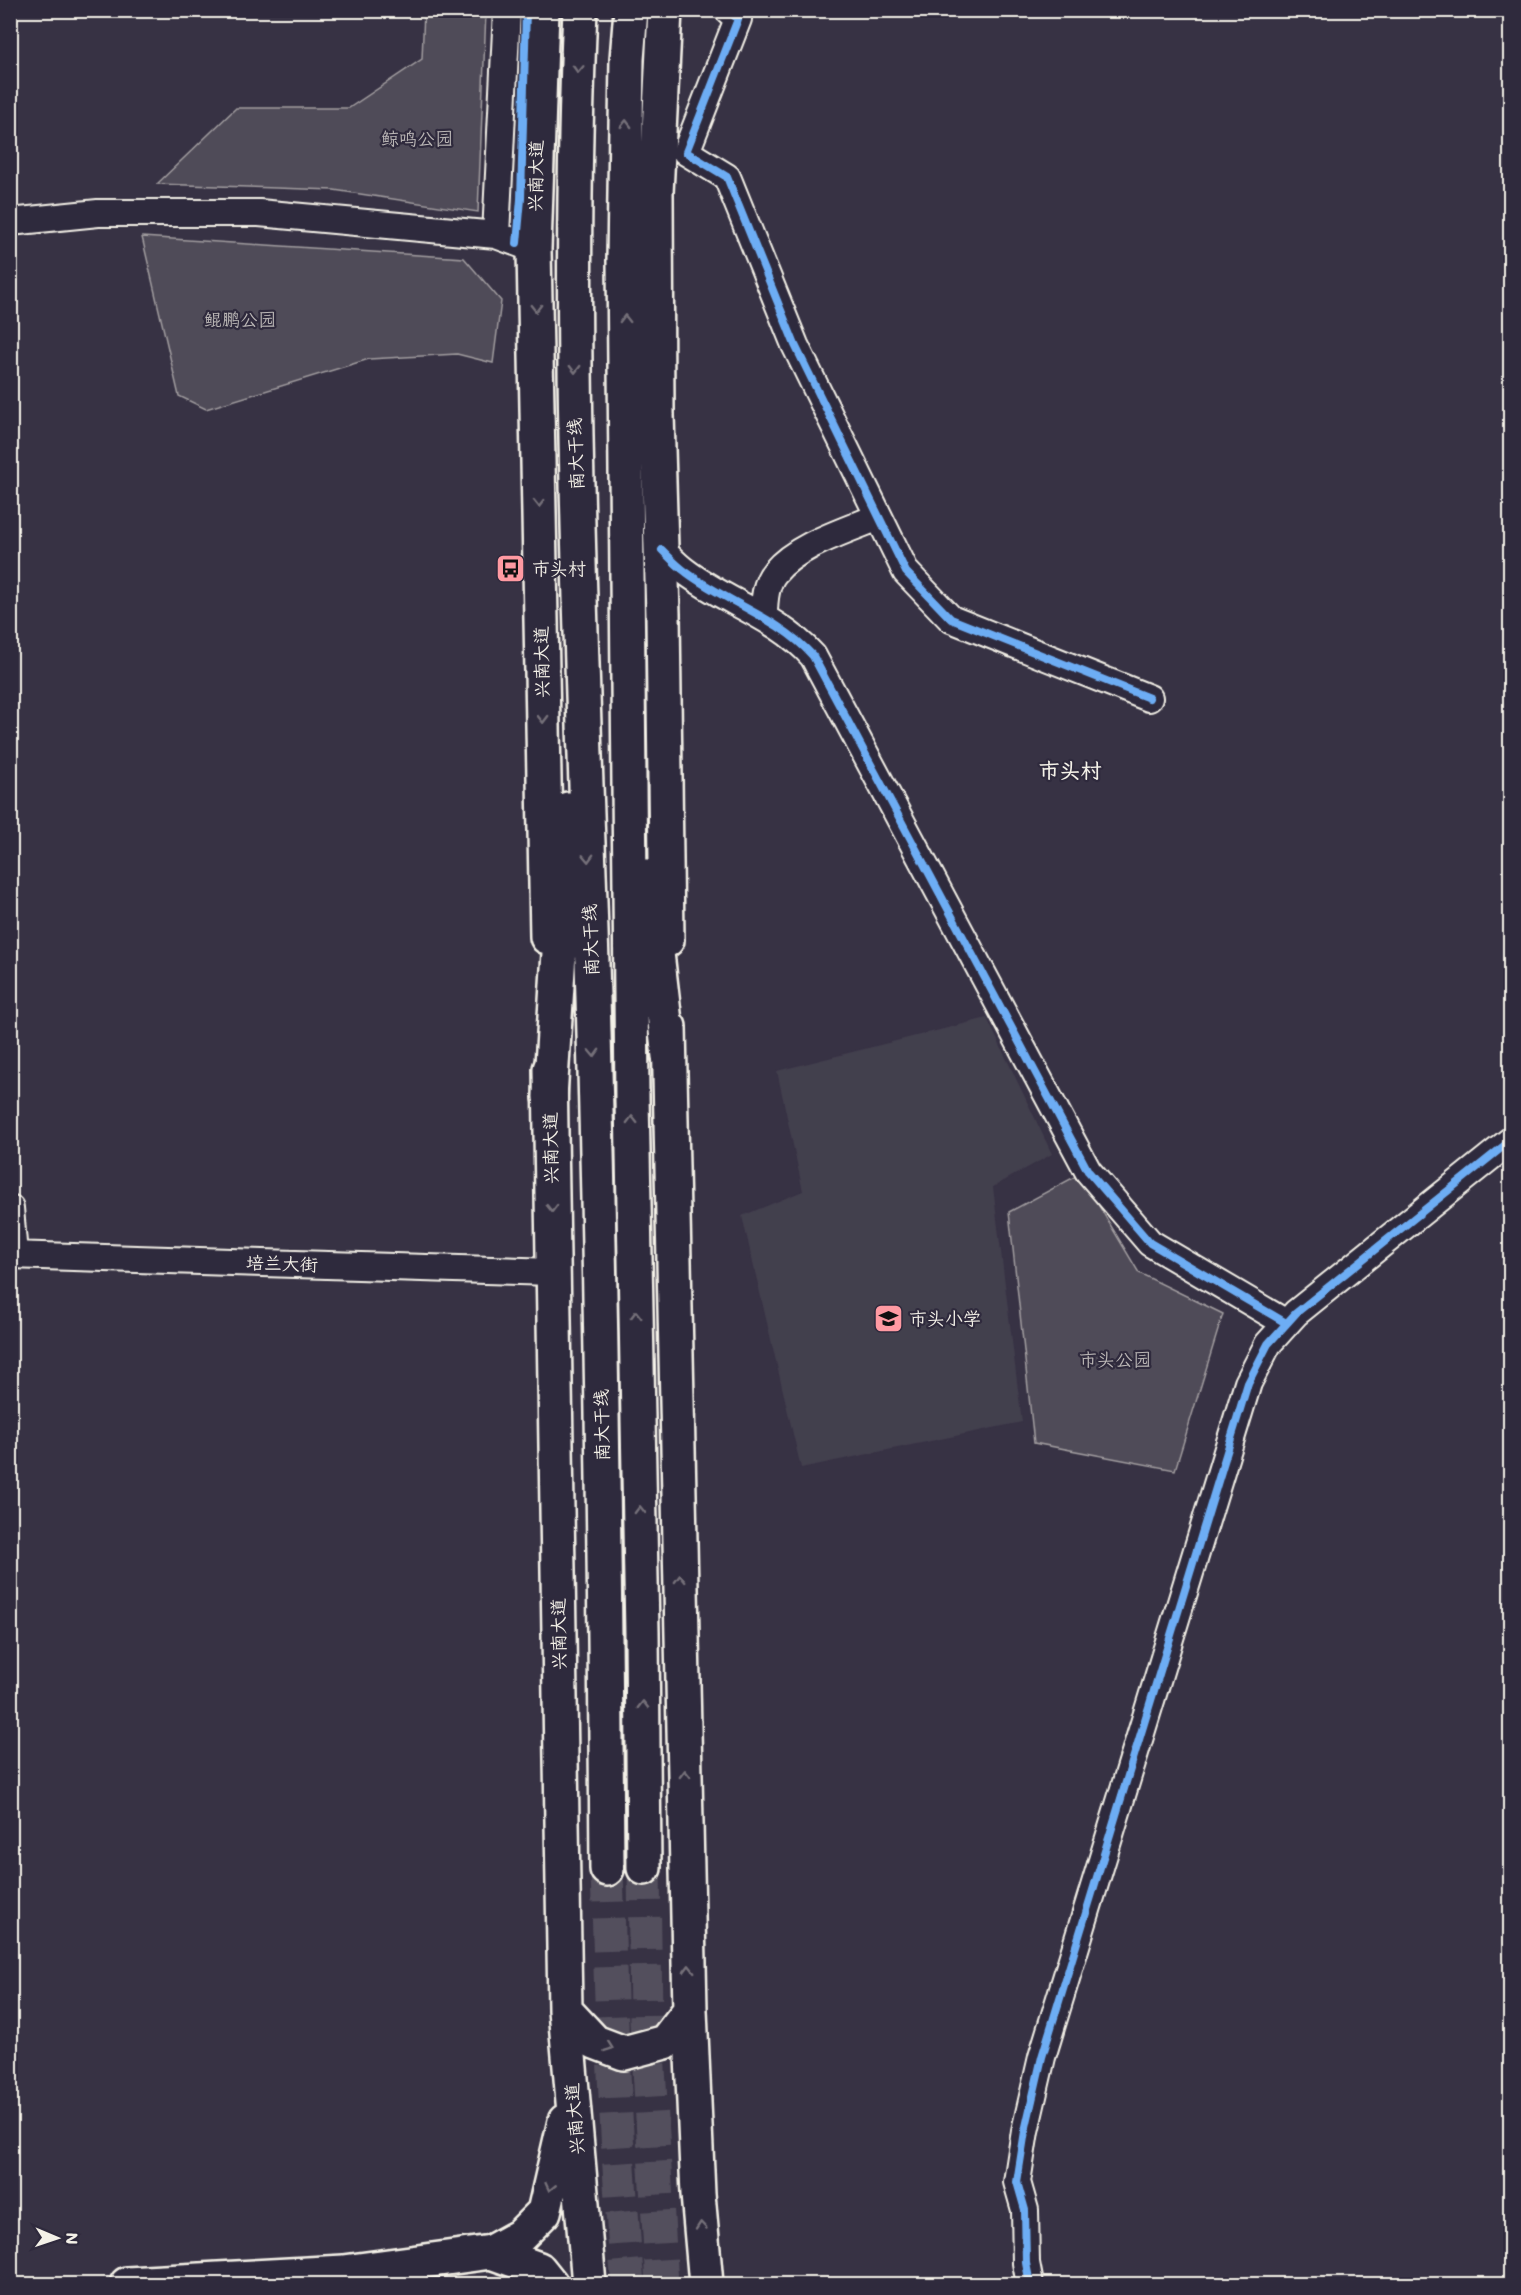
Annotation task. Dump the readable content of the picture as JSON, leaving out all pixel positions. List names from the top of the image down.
{
  "streets": {
    "main road": ["兴南大道", "南大干线"],
    "street": ["培兰大街"]
  },
  "crossings": [
    ["兴南大道", "培兰大街"]
  ],
  "districts": ["市头村"],
  "parks": ["鲸鸣公园", "鲲鹏公园", "市头公园"],
  "places": {
    "bus stop": ["市头村"],
    "school or university": ["市头小学"]
  },
  "north": "right"
}
